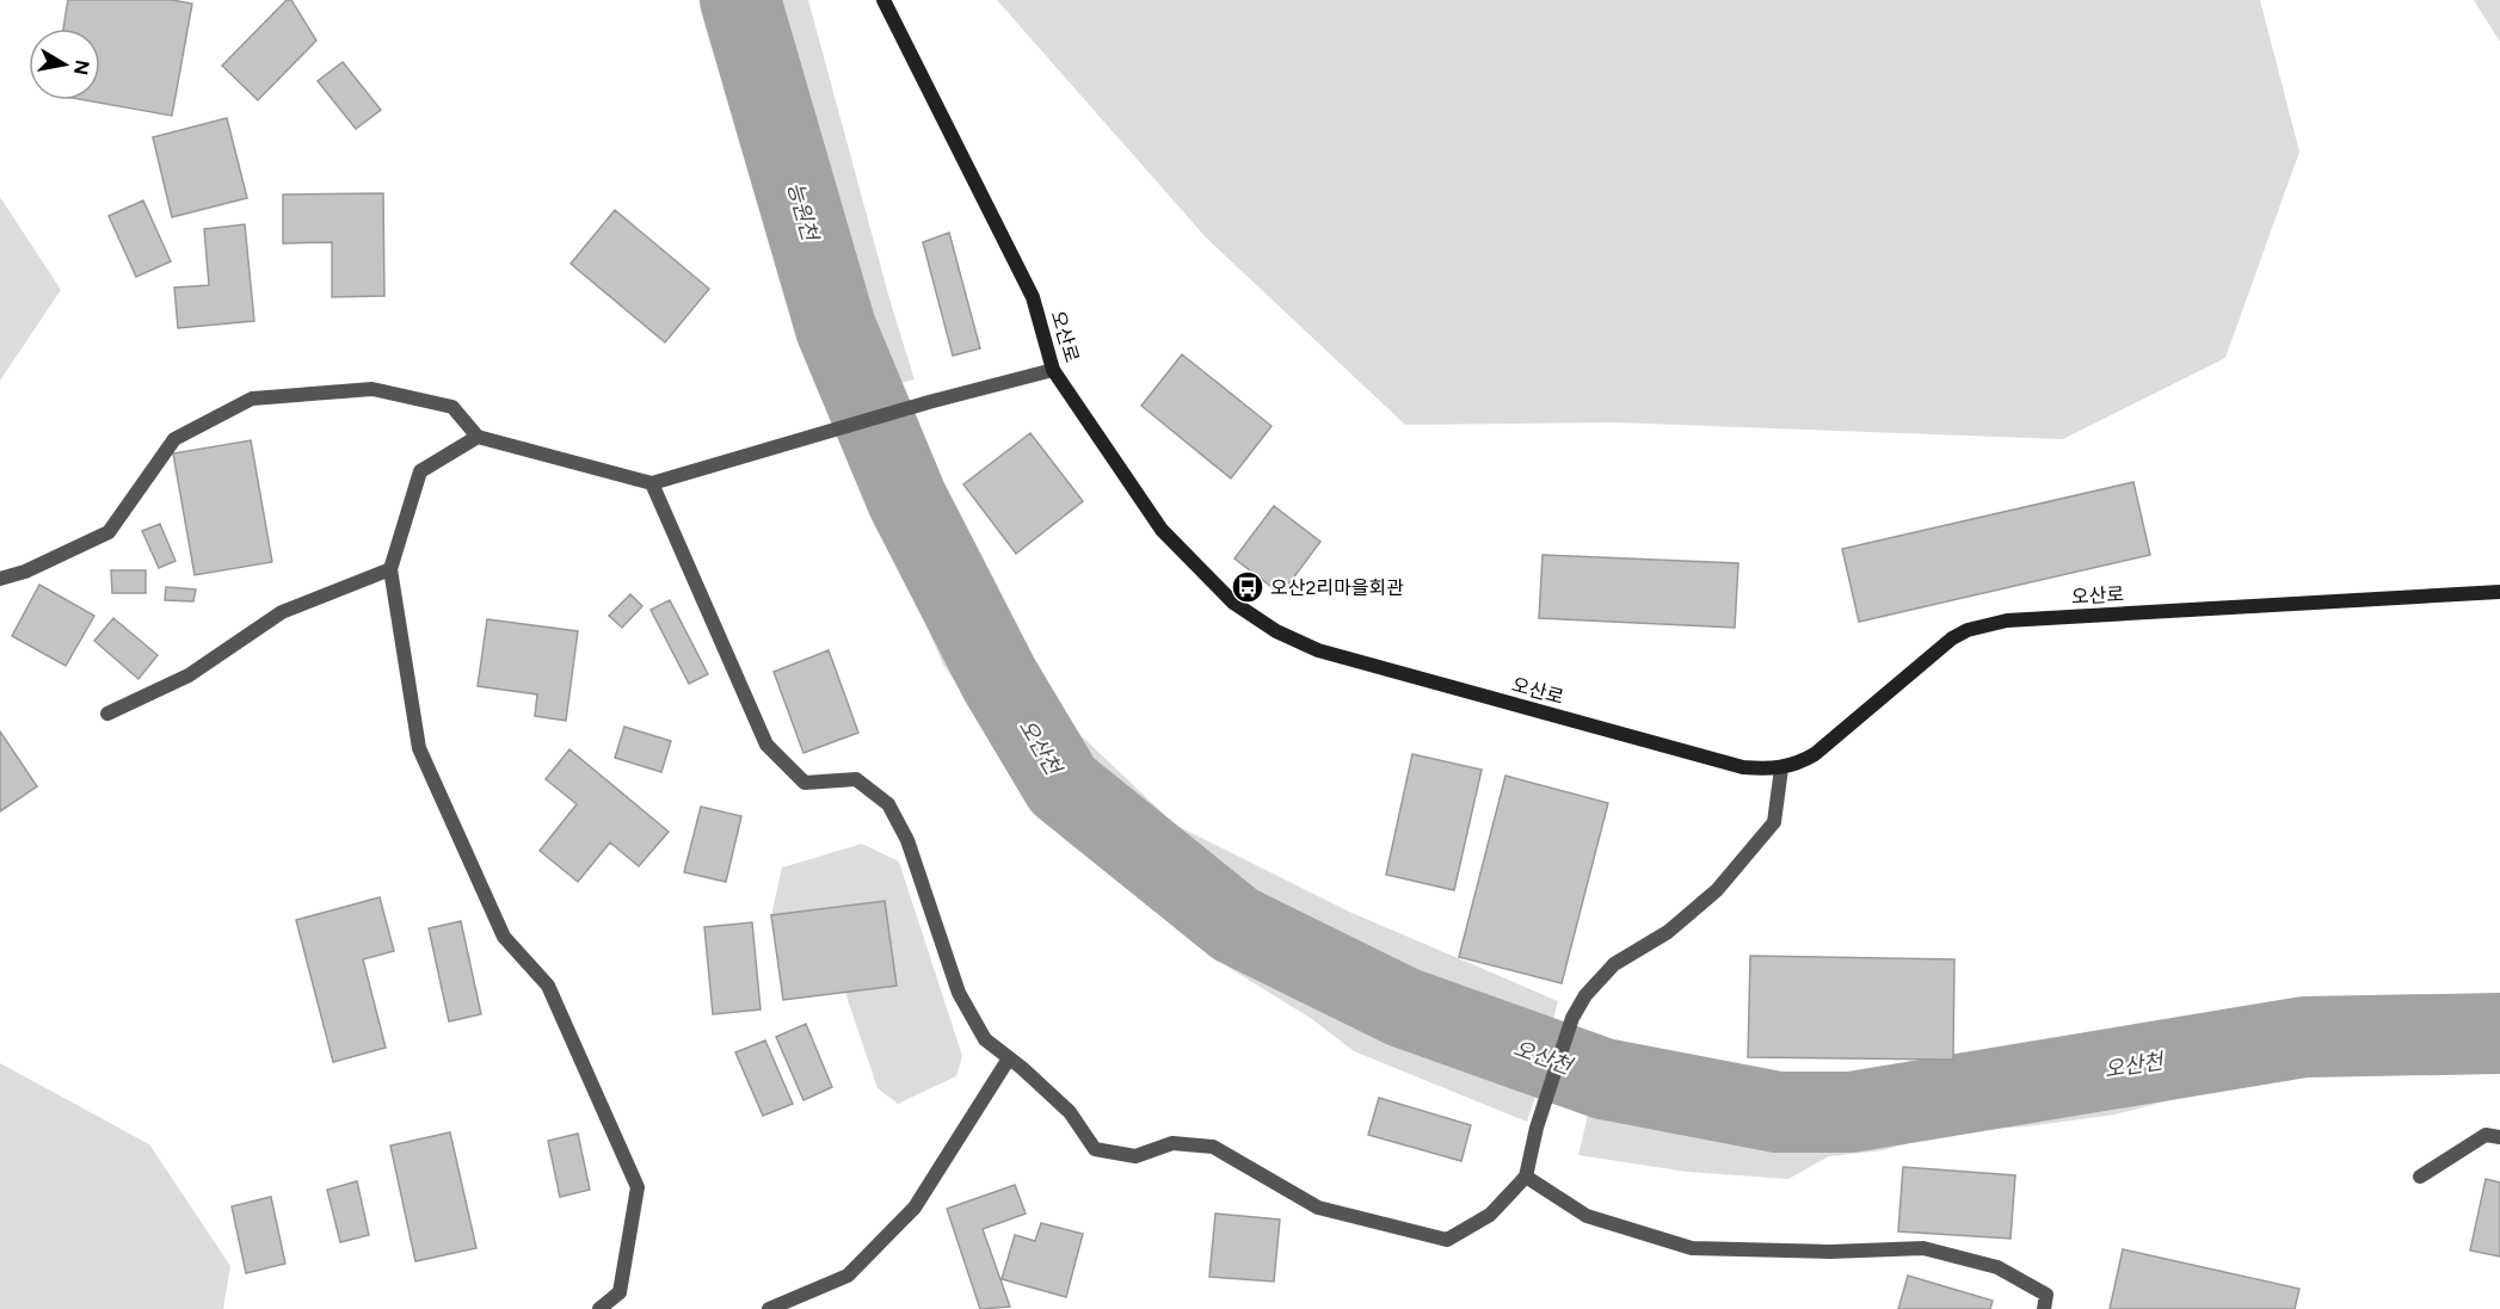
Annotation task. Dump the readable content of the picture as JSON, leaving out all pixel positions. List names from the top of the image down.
{
  "streets": {
    "street": ["오산로"]
  },
  "water": ["능원천", "오산천"],
  "places": {
    "bus stop": ["오산2리마을회관"]
  },
  "north": "right"
}
